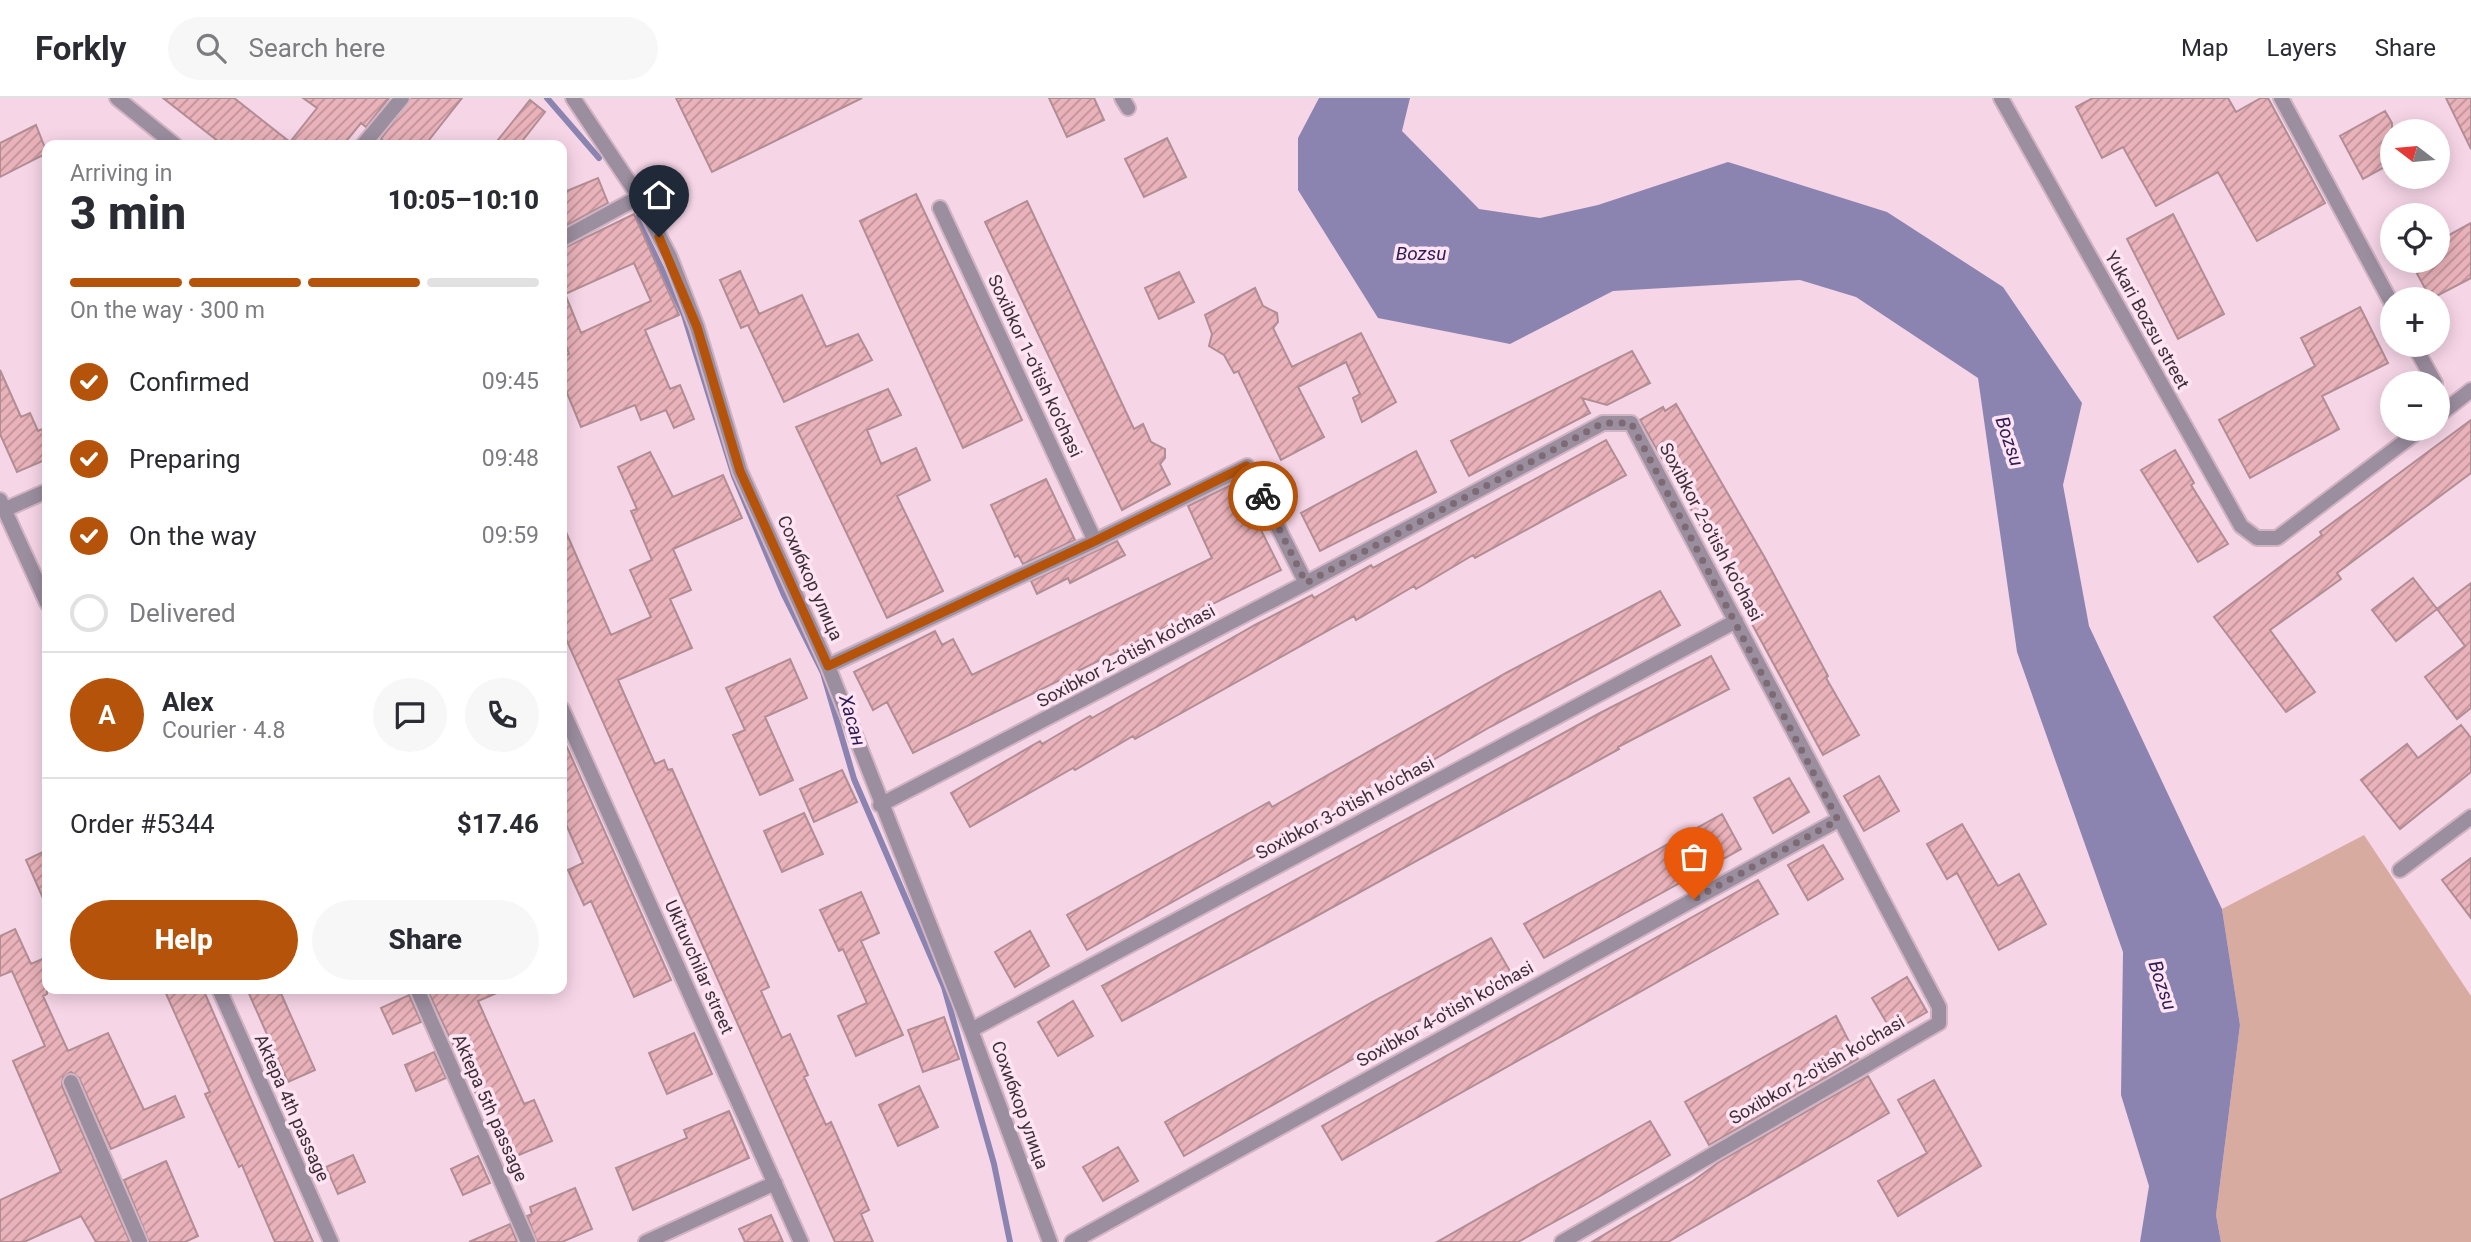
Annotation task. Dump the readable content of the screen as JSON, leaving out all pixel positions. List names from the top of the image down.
{
  "streets": {
    "street": [
      "Yukari Bozsu street",
      "Soxibkor 1-o'tish ko'chasi",
      "Soxibkor 2-o'tish ko'chasi",
      "Сохибкор улица",
      "Soxibkor 3-o'tish ko'chasi",
      "Ukituvchilar street",
      "Soxibkor 4-o'tish ko'chasi",
      "Aktepa 4th passage",
      "Aktepa 5th passage"
    ]
  },
  "crossings": [
    ["Soxibkor 2-o'tish ko'chasi", "Сохибкор улица"],
    ["Soxibkor 2-o'tish ko'chasi", "Soxibkor 3-o'tish ko'chasi"],
    ["Soxibkor 2-o'tish ko'chasi", "Soxibkor 4-o'tish ko'chasi"],
    ["Сохибкор улица", "Soxibkor 3-o'tish ko'chasi"]
  ],
  "water": ["Bozsu", "Хасан"],
  "north": "left",
  "page": {
    "header": "Forkly",
    "search": "Search here",
    "nav": ["Map", "Layers", "Share"],
    "map_buttons": ["+", "−"],
    "heading": ["3 min", "Arriving in", "10:05–10:10"],
    "panel": [
      "Alex",
      "Courier · 4.8",
      "Order #5344",
      "$17.46"
    ],
    "bar": "On the way · 300 m",
    "list": [
      ["Confirmed", "09:45"],
      ["Preparing", "09:48"],
      ["On the way", "09:59"],
      "Delivered"
    ],
    "round": "A",
    "buttons": ["Help", "Share"]
  }
}
